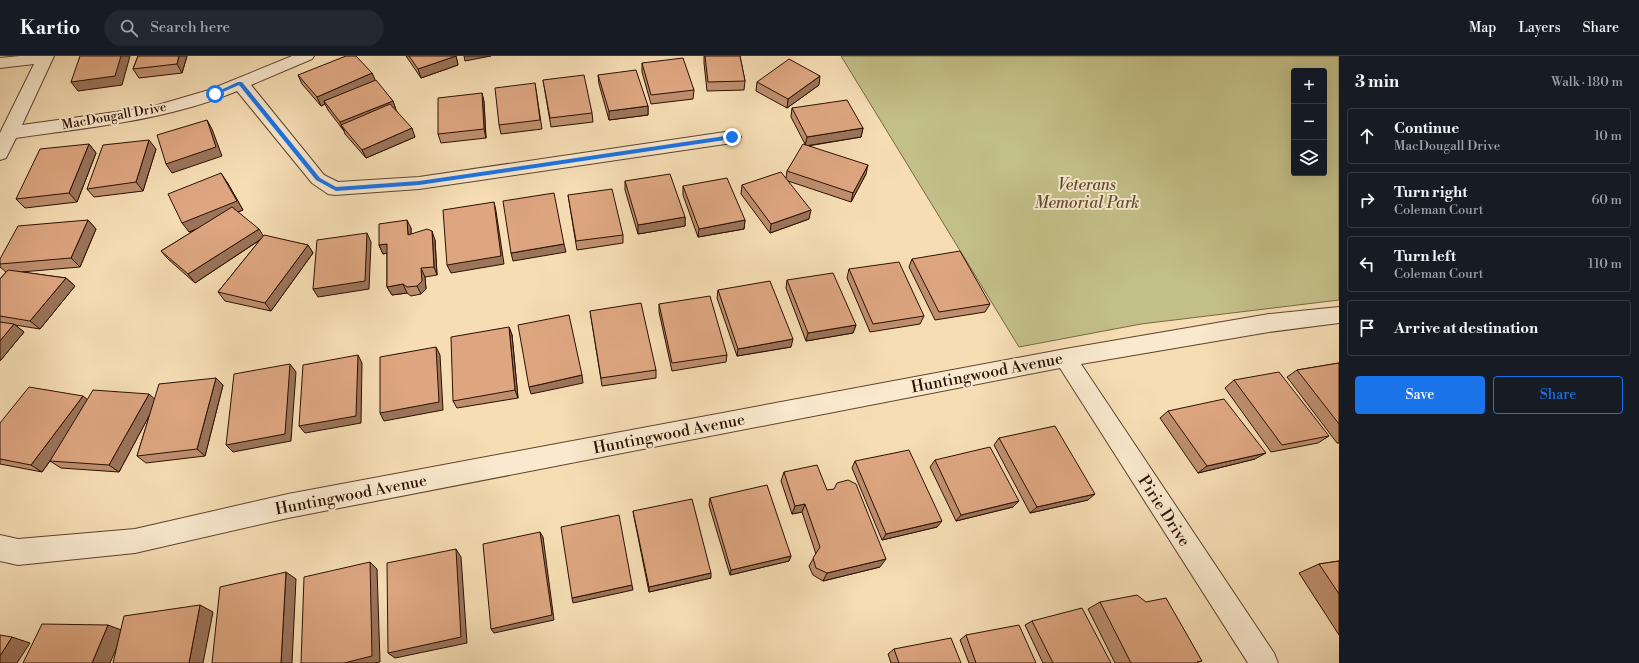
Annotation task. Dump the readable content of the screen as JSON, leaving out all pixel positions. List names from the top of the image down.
{
  "streets": {
    "street": ["MacDougall Drive", "Huntingwood Avenue", "Pirie Drive"]
  },
  "crossings": [
    ["Huntingwood Avenue", "Pirie Drive"]
  ],
  "parks": ["Veterans Memorial Park"],
  "page": {
    "header": "Kartio",
    "search": "Search here",
    "nav": ["Map", "Layers", "Share"],
    "heading": ["3 min", "Walk · 180 m"],
    "map_buttons": ["+", "−"],
    "list": [
      ["Continue", "MacDougall Drive", "10 m"],
      ["Turn right", "Coleman Court", "60 m"],
      ["Turn left", "Coleman Court", "110 m"],
      "Arrive at destination"
    ],
    "buttons": ["Save", "Share"]
  }
}
